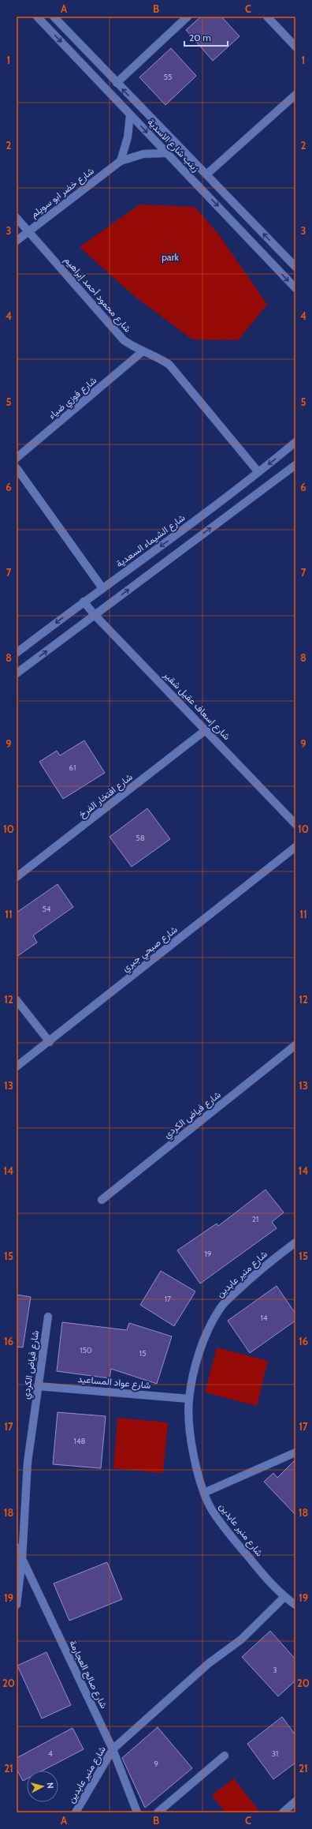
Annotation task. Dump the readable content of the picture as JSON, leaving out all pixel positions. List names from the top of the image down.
{
  "streets": {
    "street": [
      "زينب شارع الاسدية",
      "شارع خضر ابو سويلم",
      "شارع محمود أحمد إبراهيم",
      "شارع فوزي ضياء",
      "شارع الشيماء السعدية",
      "شارع إسعاف عقيل شقير",
      "شارع افتخار الفرخ",
      "شارع صبحي جبري",
      "شارع فياض الكردي",
      "شارع منير عابدين",
      "شارع عواد المساعيد",
      "شارع صالح العجارمة"
    ]
  },
  "crossings": [
    ["زينب شارع الاسدية", "شارع خضر ابو سويلم"],
    ["شارع خضر ابو سويلم", "شارع محمود أحمد إبراهيم"],
    ["شارع محمود أحمد إبراهيم", "شارع فوزي ضياء"],
    ["شارع محمود أحمد إبراهيم", "شارع الشيماء السعدية"],
    ["شارع الشيماء السعدية", "شارع إسعاف عقيل شقير"],
    ["شارع إسعاف عقيل شقير", "شارع افتخار الفرخ"],
    ["شارع فياض الكردي", "شارع عواد المساعيد"],
    ["شارع فياض الكردي", "شارع صالح العجارمة"],
    ["شارع منير عابدين", "شارع عواد المساعيد"],
    ["شارع منير عابدين", "شارع صالح العجارمة"]
  ],
  "parks": ["park"],
  "house_numbers": [
    "55",
    "61",
    "58",
    "54",
    "21",
    "19",
    "17",
    "14",
    "150",
    "15",
    "148",
    "3",
    "4",
    "31",
    "9"
  ],
  "scale_bar": "20 m",
  "north": "right",
  "grid": {
    "columns": ["A", "B", "C"],
    "rows": [
      "1",
      "2",
      "3",
      "4",
      "5",
      "6",
      "7",
      "8",
      "9",
      "10",
      "11",
      "12",
      "13",
      "14",
      "15",
      "16",
      "17",
      "18",
      "19",
      "20",
      "21"
    ]
  }
}
